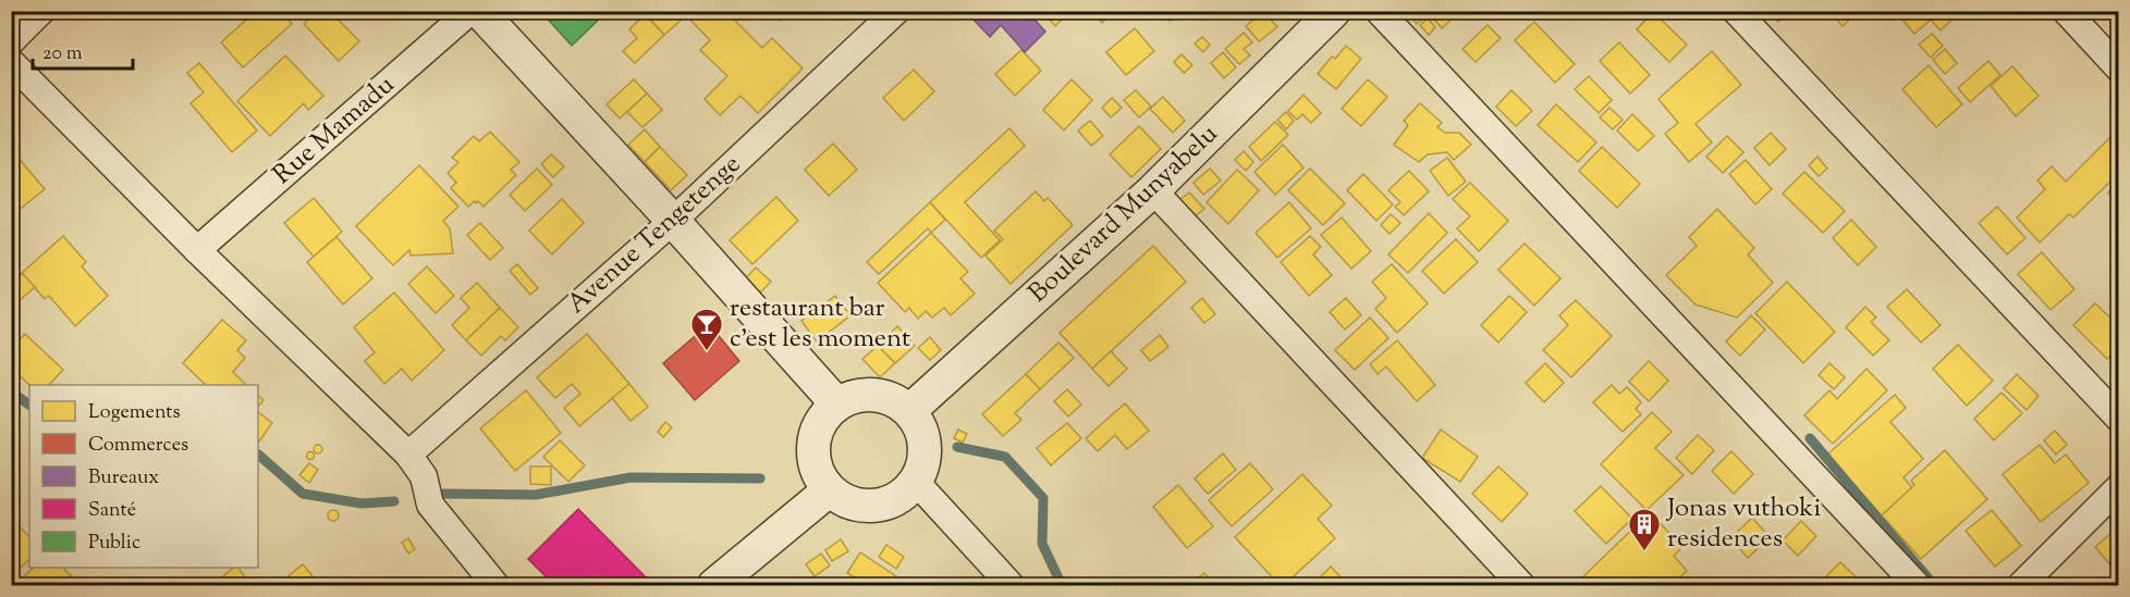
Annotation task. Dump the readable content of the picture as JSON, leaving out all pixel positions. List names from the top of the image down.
{
  "streets": {
    "street": ["Rue Mamadu", "Boulevard Munyabelu", "Avenue Tengetenge"]
  },
  "places": {
    "bar": ["restaurant bar c'est les moment"],
    "building": ["Jonas vuthoki residences"]
  },
  "legend": [
    "Logements",
    "Commerces",
    "Bureaux",
    "Santé",
    "Public"
  ],
  "scale_bar": "20 m"
}
